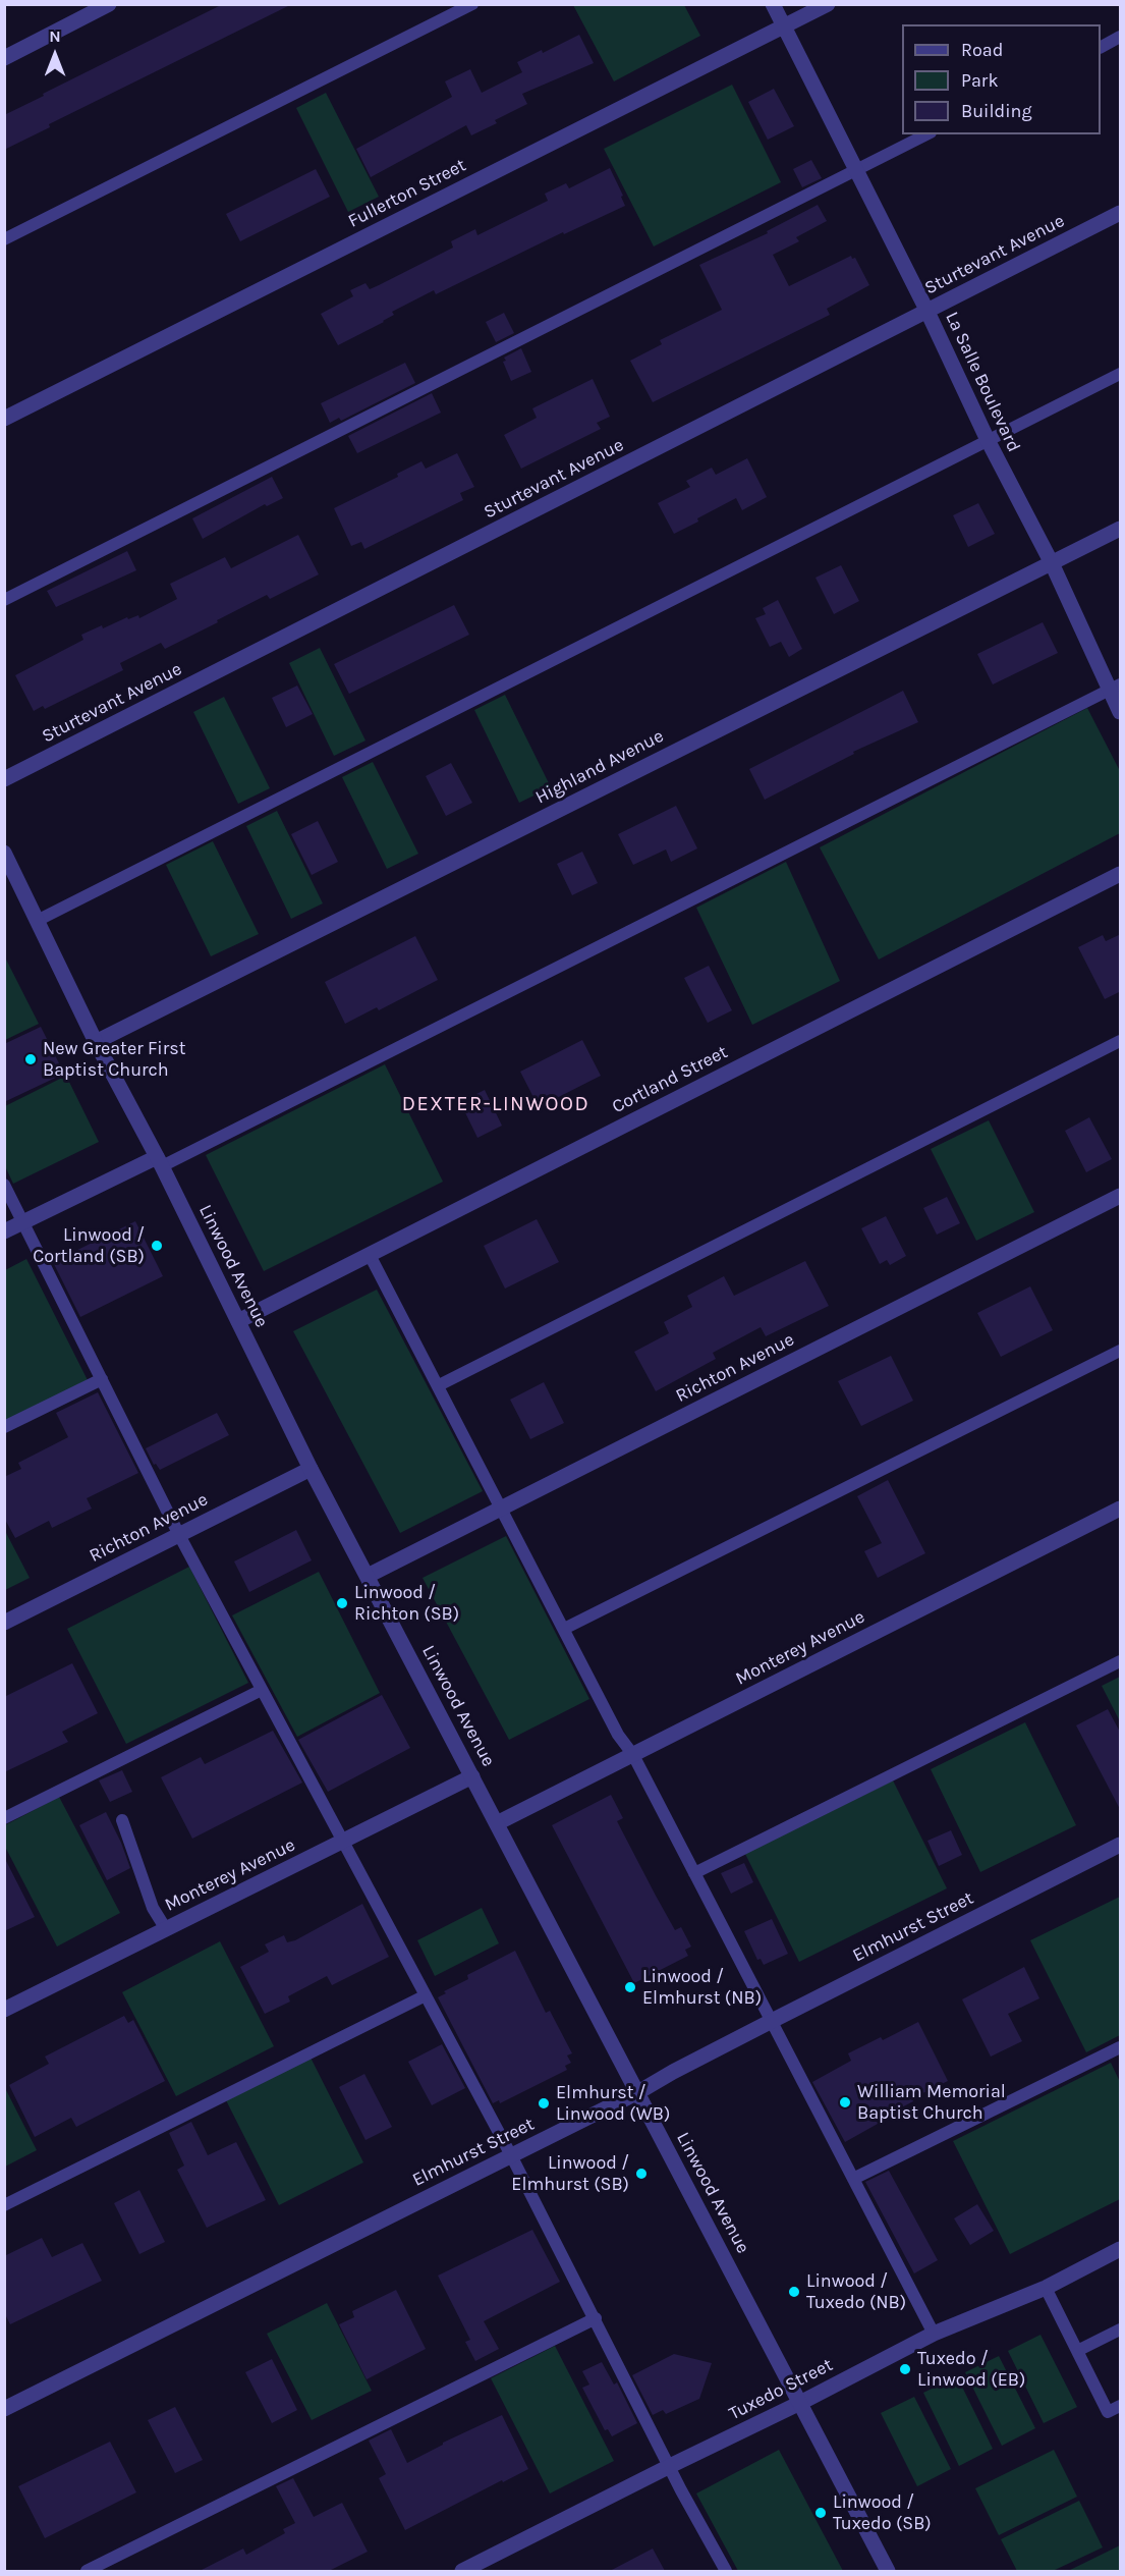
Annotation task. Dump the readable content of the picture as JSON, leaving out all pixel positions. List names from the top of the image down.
{
  "streets": {
    "street": [
      "Fullerton Street",
      "Sturtevant Avenue",
      "La Salle Boulevard",
      "Highland Avenue",
      "Cortland Street",
      "Linwood Avenue",
      "Richton Avenue",
      "Monterey Avenue",
      "Elmhurst Street",
      "Tuxedo Street"
    ]
  },
  "crossings": [
    ["Fullerton Street", "La Salle Boulevard"],
    ["Sturtevant Avenue", "La Salle Boulevard"],
    ["La Salle Boulevard", "Highland Avenue"],
    ["Highland Avenue", "Linwood Avenue"],
    ["Cortland Street", "Linwood Avenue"],
    ["Linwood Avenue", "Richton Avenue"],
    ["Linwood Avenue", "Monterey Avenue"],
    ["Linwood Avenue", "Elmhurst Street"],
    ["Linwood Avenue", "Tuxedo Street"]
  ],
  "districts": ["DEXTER-LINWOOD"],
  "places": [
    "New Greater First Baptist Church",
    "Linwood / Cortland (SB)",
    "Linwood / Richton (SB)",
    "Linwood / Elmhurst (NB)",
    "William Memorial Baptist Church",
    "Elmhurst / Linwood (WB)",
    "Linwood / Elmhurst (SB)",
    "Linwood / Tuxedo (NB)",
    "Tuxedo / Linwood (EB)",
    "Linwood / Tuxedo (SB)"
  ],
  "legend": ["Road", "Park", "Building"],
  "north": "top"
}
